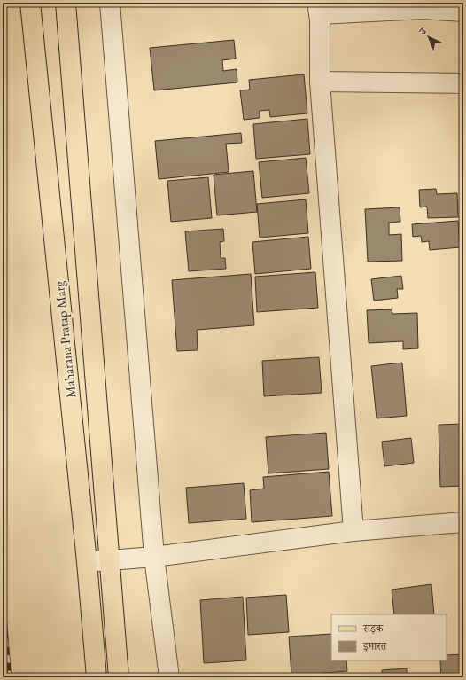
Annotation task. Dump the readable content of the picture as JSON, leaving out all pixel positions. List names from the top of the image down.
{
  "streets": {
    "main road": ["Maharana Pratap Marg"]
  },
  "legend": ["सड़क", "इमारत"],
  "north": "top left"
}
